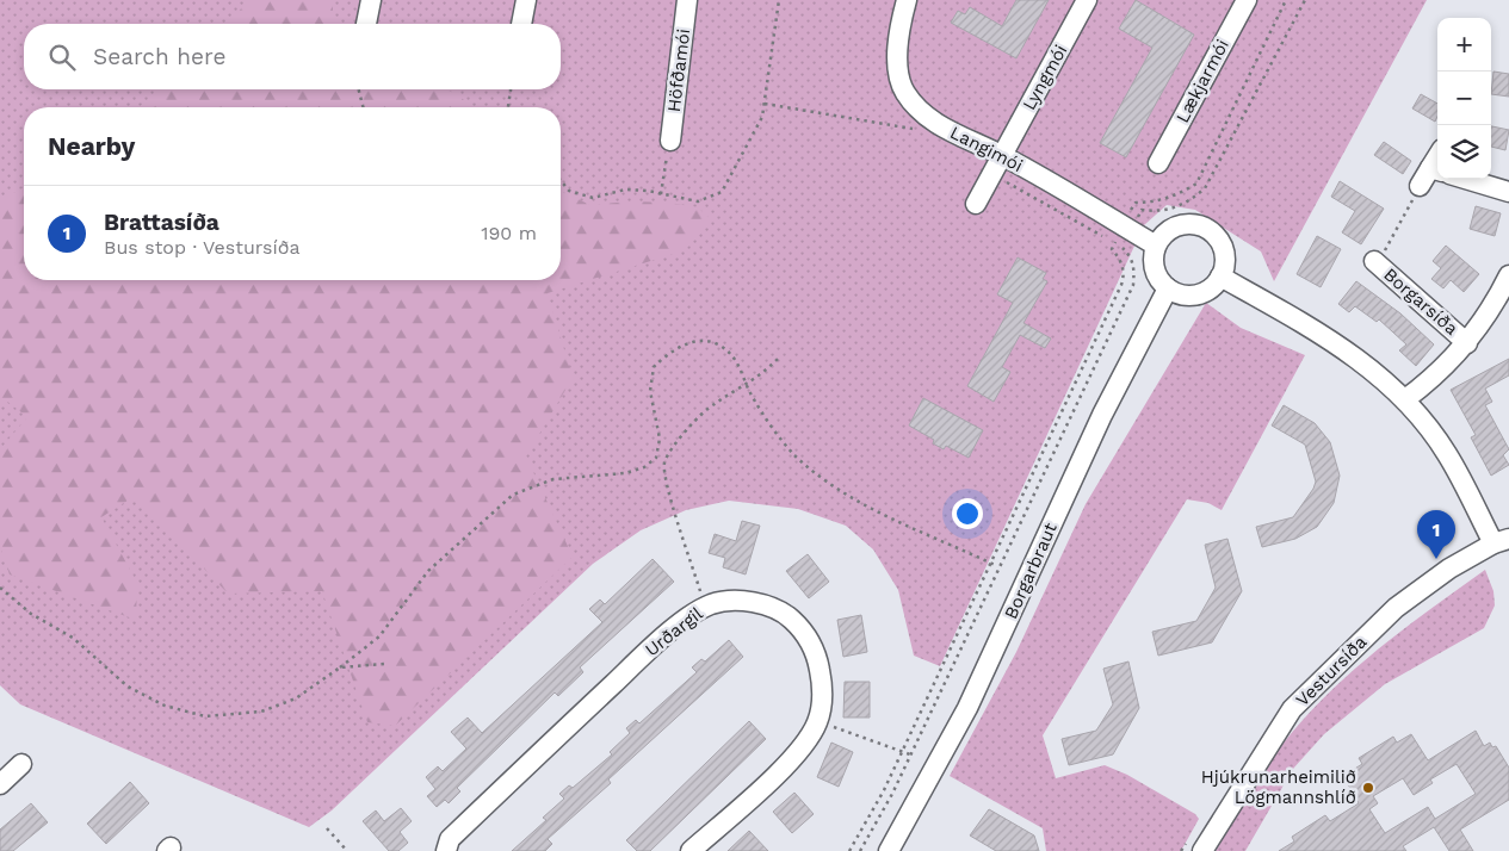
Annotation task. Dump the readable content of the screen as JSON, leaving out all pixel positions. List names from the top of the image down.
{
  "streets": {
    "street": [
      "Höfðamói",
      "Lyngmói",
      "Lækjarmói",
      "Langimói",
      "Borgarsíða",
      "Borgarbraut",
      "Urðargil",
      "Vestursíða"
    ]
  },
  "crossings": [
    ["Lyngmói", "Langimói"],
    ["Langimói", "Borgarbraut"]
  ],
  "places": ["Hjúkrunarheimilið Lögmannshlíð"],
  "page": {
    "map_buttons": ["+", "−"],
    "search": "Search here",
    "heading": "Nearby",
    "list": [
      {
        "mark": "1",
        "name": "Brattasíða",
        "note": "Bus stop · Vestursíða",
        "value": "190 m"
      }
    ],
    "pins": "1"
  }
}
